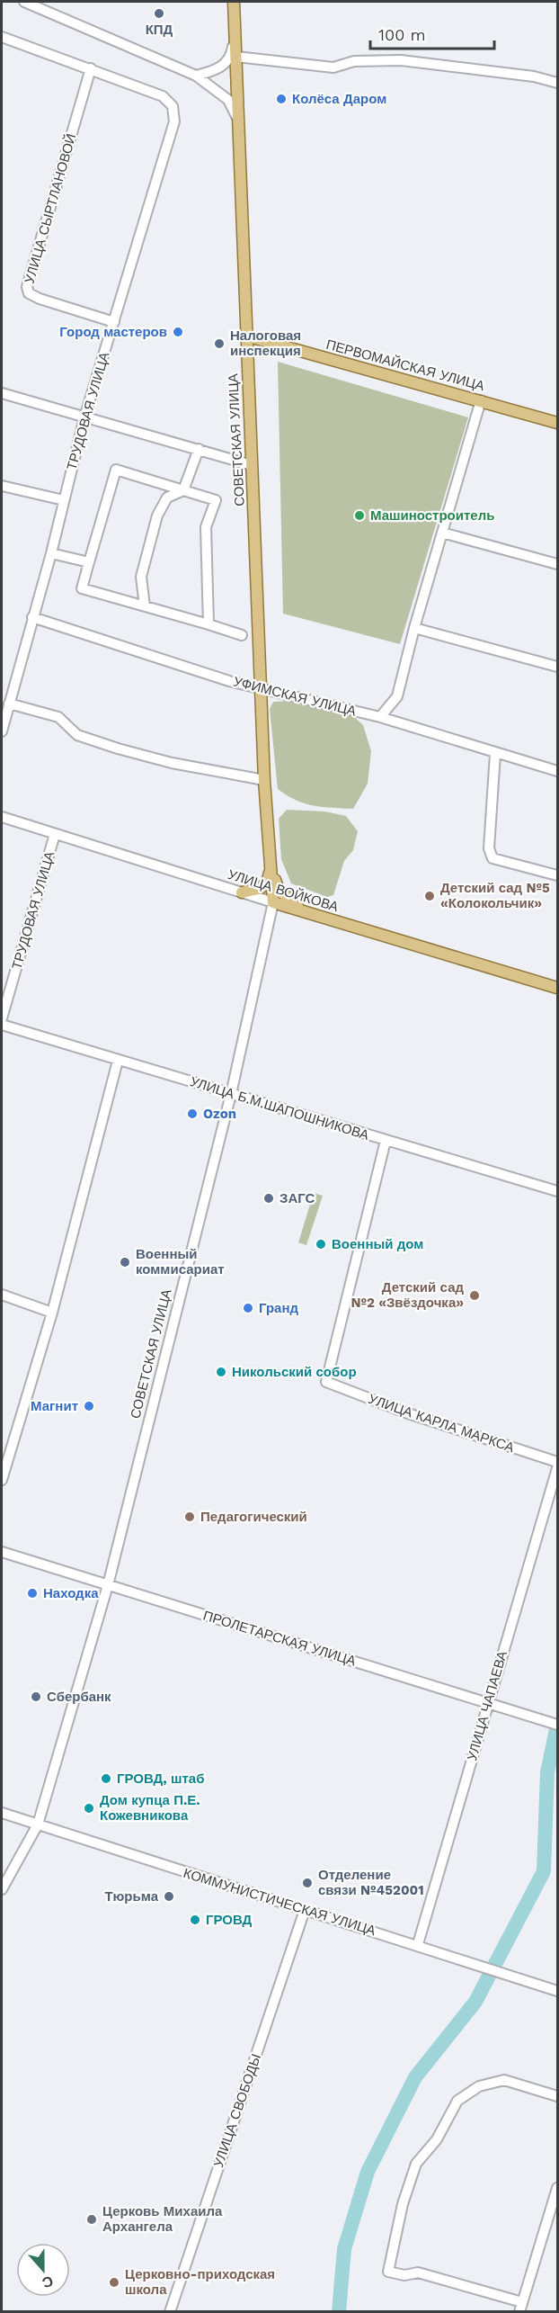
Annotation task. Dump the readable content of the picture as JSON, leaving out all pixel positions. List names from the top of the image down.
{
  "streets": {
    "main road": ["ПЕРВОМАЙСКАЯ УЛИЦА", "СОВЕТСКАЯ УЛИЦА", "УЛИЦА ВОЙКОВА"],
    "street": [
      "УЛИЦА СЫРТЛАНОВОЙ",
      "ТРУДОВАЯ УЛИЦА",
      "УФИМСКАЯ УЛИЦА",
      "УЛИЦА Б.М.ШАПОШНИКОВА",
      "УЛИЦА КАРЛА МАРКСА",
      "ПРОЛЕТАРСКАЯ УЛИЦА",
      "УЛИЦА ЧАПАЕВА",
      "КОММУНИСТИЧЕСКАЯ УЛИЦА",
      "УЛИЦА СВОБОДЫ"
    ]
  },
  "crossings": [
    ["УЛИЦА СЫРТЛАНОВОЙ", "ТРУДОВАЯ УЛИЦА"],
    ["ПЕРВОМАЙСКАЯ УЛИЦА", "СОВЕТСКАЯ УЛИЦА"],
    ["ТРУДОВАЯ УЛИЦА", "УФИМСКАЯ УЛИЦА"],
    ["ТРУДОВАЯ УЛИЦА", "УЛИЦА ВОЙКОВА"],
    ["СОВЕТСКАЯ УЛИЦА", "УФИМСКАЯ УЛИЦА"],
    ["СОВЕТСКАЯ УЛИЦА", "УЛИЦА ВОЙКОВА"],
    ["СОВЕТСКАЯ УЛИЦА", "УЛИЦА Б.М.ШАПОШНИКОВА"],
    ["СОВЕТСКАЯ УЛИЦА", "ПРОЛЕТАРСКАЯ УЛИЦА"],
    ["СОВЕТСКАЯ УЛИЦА", "КОММУНИСТИЧЕСКАЯ УЛИЦА"],
    ["УЛИЦА Б.М.ШАПОШНИКОВА", "УЛИЦА КАРЛА МАРКСА"],
    ["ПРОЛЕТАРСКАЯ УЛИЦА", "УЛИЦА ЧАПАЕВА"],
    ["УЛИЦА ЧАПАЕВА", "КОММУНИСТИЧЕСКАЯ УЛИЦА"],
    ["КОММУНИСТИЧЕСКАЯ УЛИЦА", "УЛИЦА СВОБОДЫ"]
  ],
  "places": [
    "КПД",
    "Колёса Даром",
    "Город мастеров",
    "Налоговая инспекция",
    "Машиностроитель",
    "Детский сад №5 «Колокольчик»",
    "Ozon",
    "ЗАГС",
    "Военный дом",
    "Военный коммисариат",
    "Детский сад №2 «Звёздочка»",
    "Гранд",
    "Никольский собор",
    "Магнит",
    "Педагогический",
    "Находка",
    "Сбербанк",
    "ГРОВД, штаб",
    "Дом купца П.Е. Кожевникова",
    "Отделение связи №452001",
    "Тюрьма",
    "ГРОВД",
    "Церковь Михаила Архангела",
    "Церковно-приходская школа"
  ],
  "scale_bar": "100 m",
  "north": "bottom"
}
